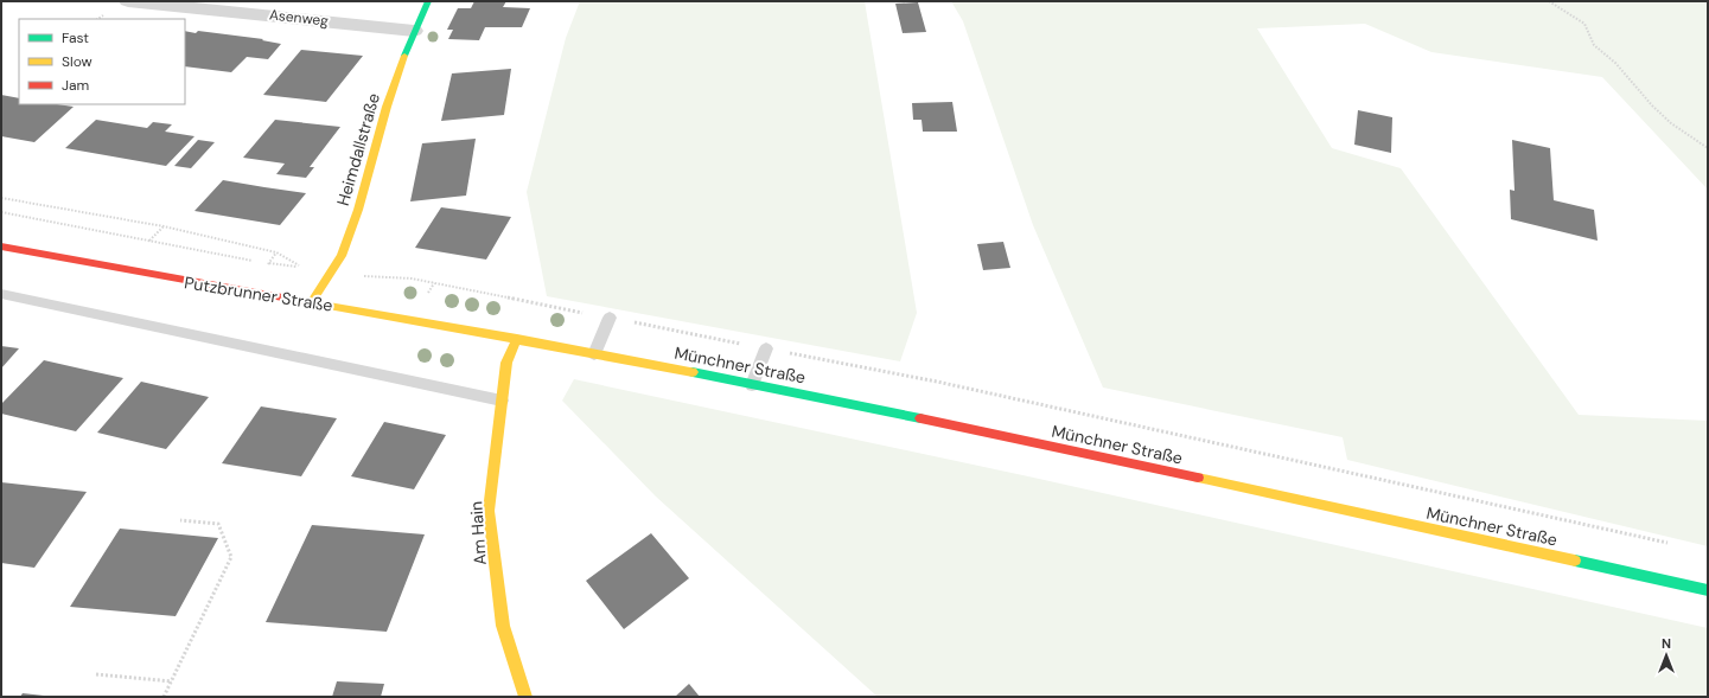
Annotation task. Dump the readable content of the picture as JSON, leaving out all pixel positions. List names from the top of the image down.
{
  "streets": {
    "main road": [
      "Heimdallstraße",
      "Putzbrunner Straße",
      "Münchner Straße",
      "Am Hain"
    ],
    "street": ["Asenweg"]
  },
  "crossings": [
    ["Asenweg", "Heimdallstraße"],
    ["Heimdallstraße", "Putzbrunner Straße"],
    ["Putzbrunner Straße", "Münchner Straße"],
    ["Putzbrunner Straße", "Am Hain"],
    ["Münchner Straße", "Am Hain"]
  ],
  "legend": ["Fast", "Slow", "Jam"],
  "north": "top"
}
